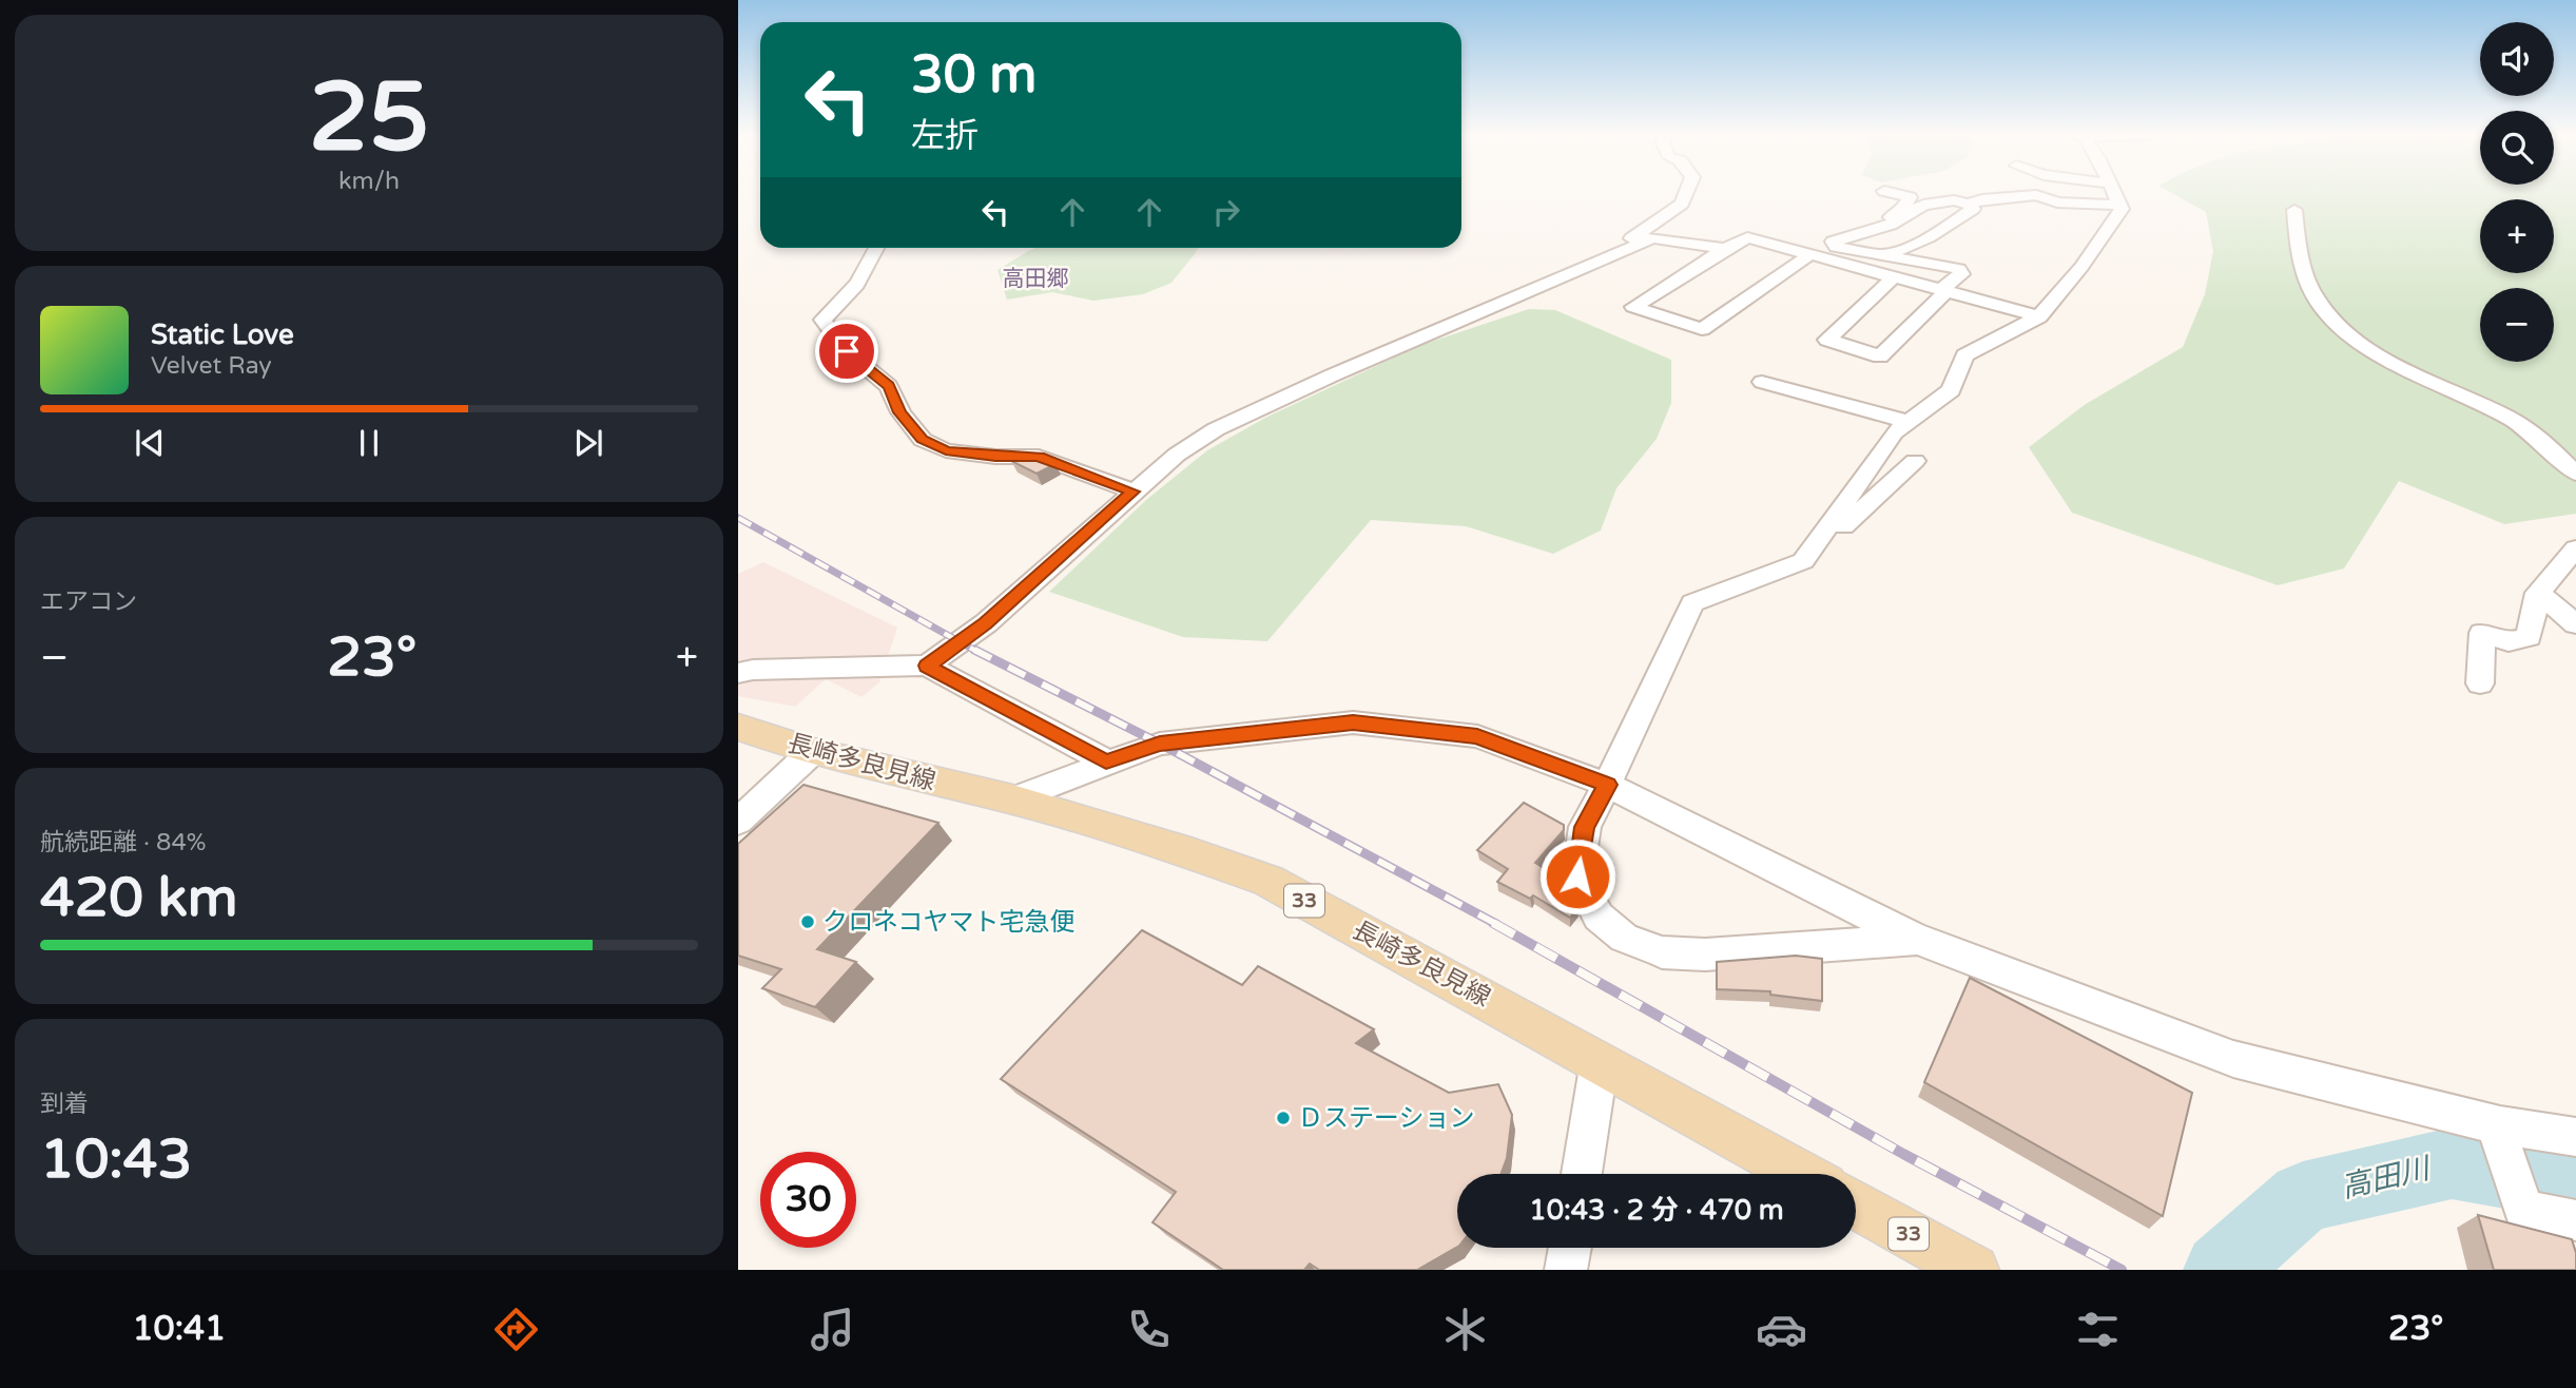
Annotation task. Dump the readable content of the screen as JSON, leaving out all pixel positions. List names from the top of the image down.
{
  "streets": {
    "main road": ["長崎多良見線", "33"]
  },
  "districts": ["高田郷"],
  "water": ["高田川"],
  "places": ["クロネコヤマト宅急便", "Ｄステーション"],
  "page": {
    "tile": [
      ["25", "km/h"],
      "エアコン",
      ["航続距離 · 84%", "420 km"],
      ["到着", "10:43"]
    ],
    "map_buttons": ["+", "−"],
    "turn": ["30 m", "左折"],
    "song": ["Static Love", "Velvet Ray"],
    "heat": ["−", "23°", "+"],
    "limit": "30",
    "trip": "10:43 · 2 分 · 470 m",
    "tabs": ["10:41", "23°"]
  }
}
